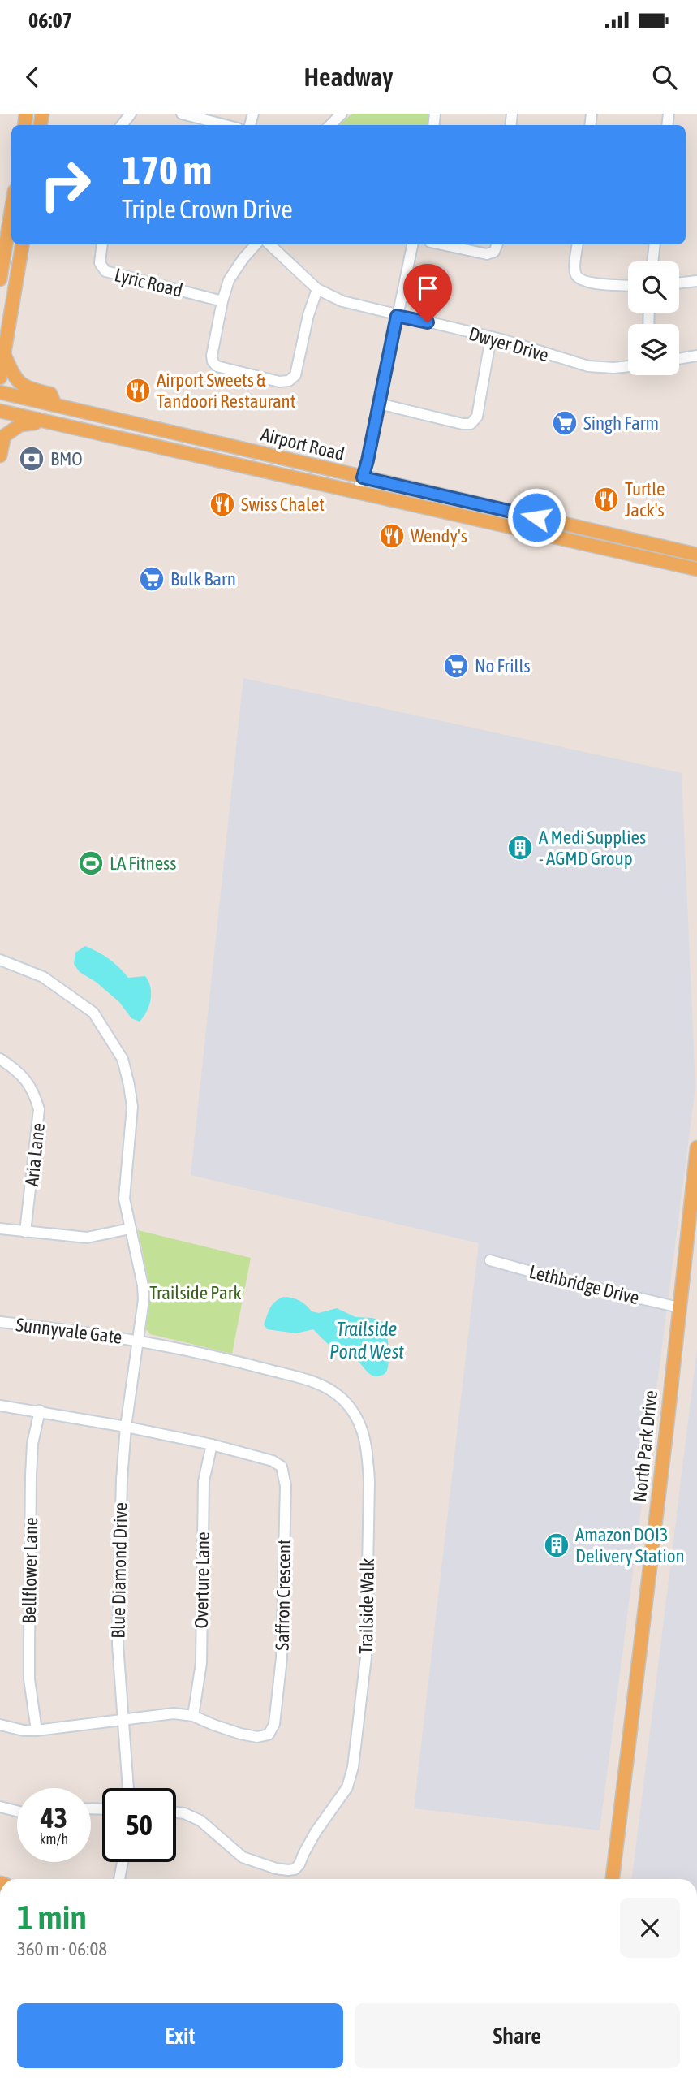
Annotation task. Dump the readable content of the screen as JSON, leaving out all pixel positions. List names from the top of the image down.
{
  "streets": {
    "main road": ["Airport Road", "North Park Drive"],
    "street": [
      "Lyric Road",
      "Dwyer Drive",
      "Aria Lane",
      "Lethbridge Drive",
      "Sunnyvale Gate",
      "Bellflower Lane",
      "Blue Diamond Drive",
      "Overture Lane",
      "Saffron Crescent",
      "Trailside Walk"
    ]
  },
  "crossings": [
    ["Lethbridge Drive", "North Park Drive"],
    ["Sunnyvale Gate", "Blue Diamond Drive"],
    ["Sunnyvale Gate", "Trailside Walk"],
    ["Bellflower Lane", "Saffron Crescent"],
    ["Blue Diamond Drive", "Saffron Crescent"],
    ["Blue Diamond Drive", "Trailside Walk"],
    ["Overture Lane", "Saffron Crescent"]
  ],
  "water": ["Trailside Pond West"],
  "parks": ["Trailside Park"],
  "places": {
    "restaurant": [
      "Airport Sweets & Tandoori Restaurant",
      "Turtle Jack's",
      "Swiss Chalet",
      "Wendy's"
    ],
    "supermarket": ["Singh Farm", "Bulk Barn", "No Frills"],
    "bank": ["BMO"],
    "building": ["A Medi Supplies - AGMD Group", "Amazon DOI3 Delivery Station"],
    "sports": ["LA Fitness"]
  },
  "page": {
    "status": "06:07",
    "header": "Headway",
    "turn": ["170 m", "Triple Crown Drive"],
    "speed": "43 km/h",
    "limit": "50",
    "heading": ["1 min", "360 m · 06:08"],
    "buttons": ["Exit", "Share"]
  }
}
